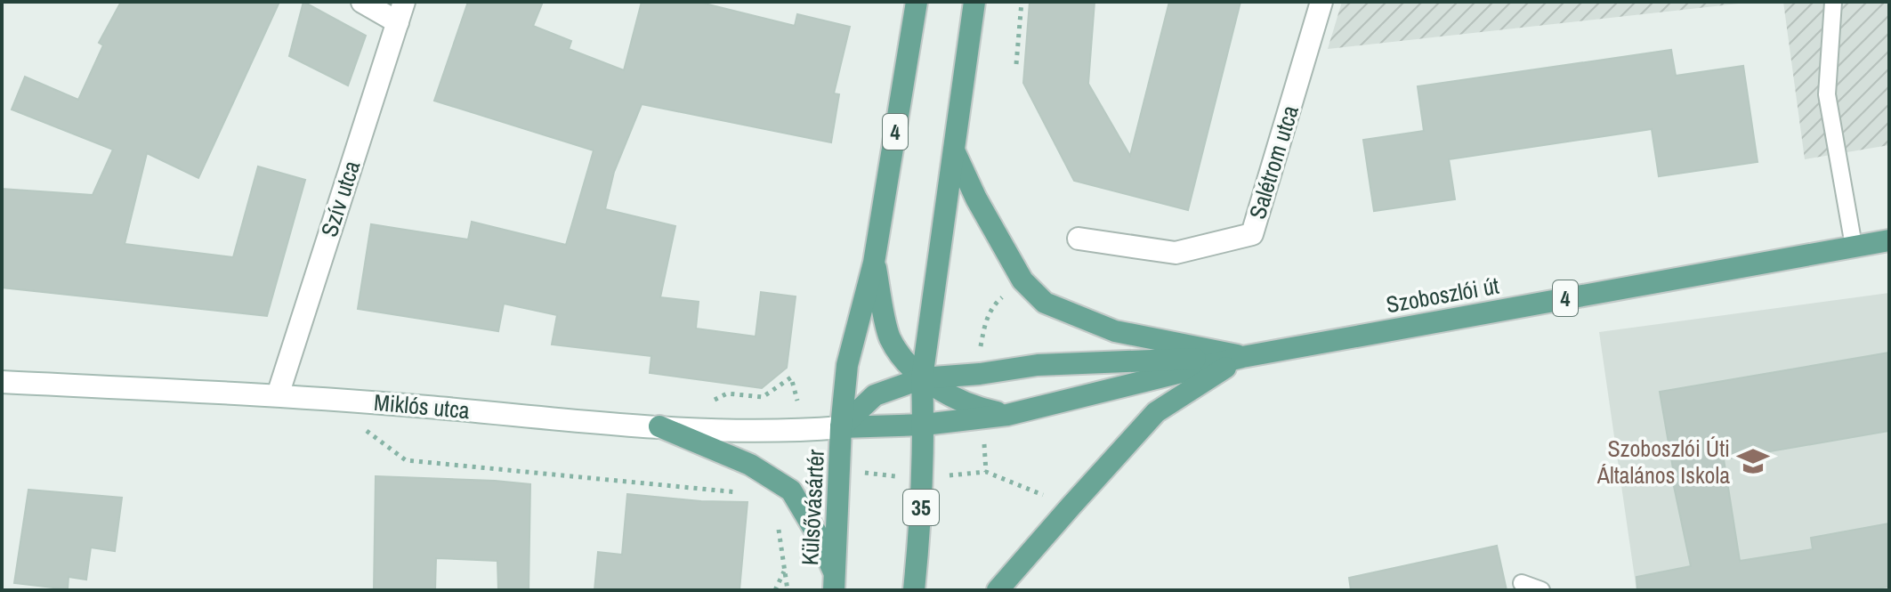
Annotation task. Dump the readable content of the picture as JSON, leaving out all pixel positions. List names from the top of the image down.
{
  "streets": {
    "main road": [
      "4",
      "Szoboszlói út",
      "Külsővásártér",
      "35"
    ],
    "street": ["Salétrom utca", "Szív utca", "Miklós utca"]
  },
  "crossings": [
    ["4", "Szoboszlói út"],
    ["4", "Külsővásártér"],
    ["Szív utca", "Miklós utca"],
    ["Szoboszlói út", "Miklós utca"],
    ["Szoboszlói út", "Külsővásártér"],
    ["Szoboszlói út", "35"],
    ["Miklós utca", "Külsővásártér"]
  ],
  "places": {
    "school or university": ["Szoboszlói Úti Általános Iskola"]
  }
}
